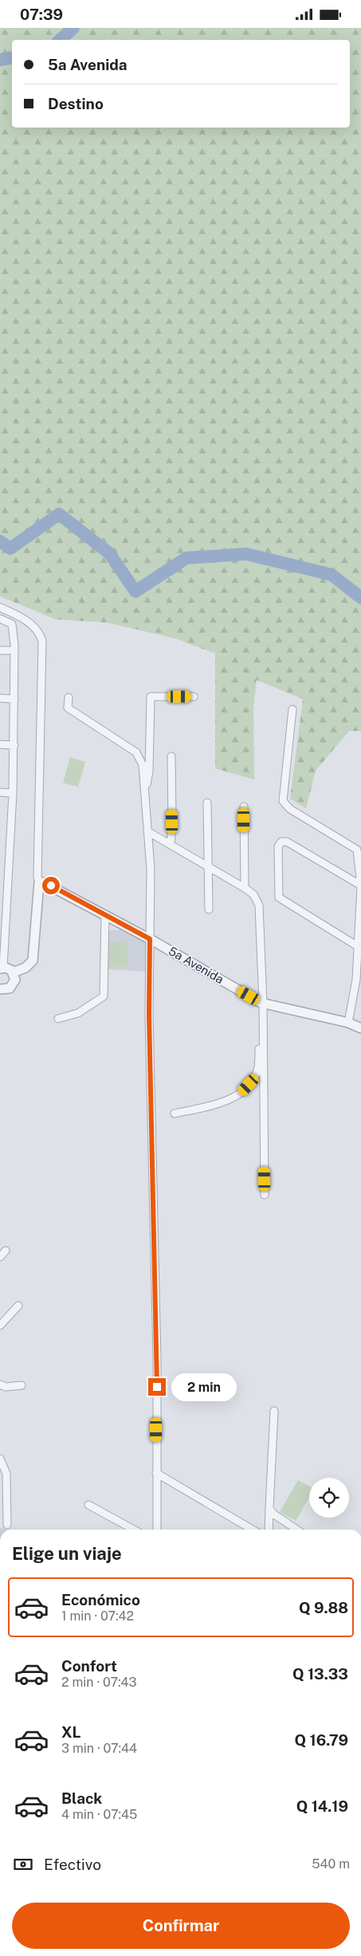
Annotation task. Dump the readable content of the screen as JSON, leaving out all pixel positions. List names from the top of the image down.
{
  "streets": {
    "street": ["5a Avenida"]
  },
  "page": {
    "status": "07:39",
    "banner": ["5a Avenida", "Destino"],
    "bubble": "2 min",
    "heading": "Elige un viaje",
    "list": [
      {
        "name": "Económico",
        "note": "1 min · 07:42",
        "value": "Q 9.88"
      },
      {
        "name": "Confort",
        "note": "2 min · 07:43",
        "value": "Q 13.33"
      },
      {
        "name": "XL",
        "note": "3 min · 07:44",
        "value": "Q 16.79"
      },
      {
        "name": "Black",
        "note": "4 min · 07:45",
        "value": "Q 14.19"
      }
    ],
    "pay": ["Efectivo", "540 m"],
    "buttons": "Confirmar"
  }
}
